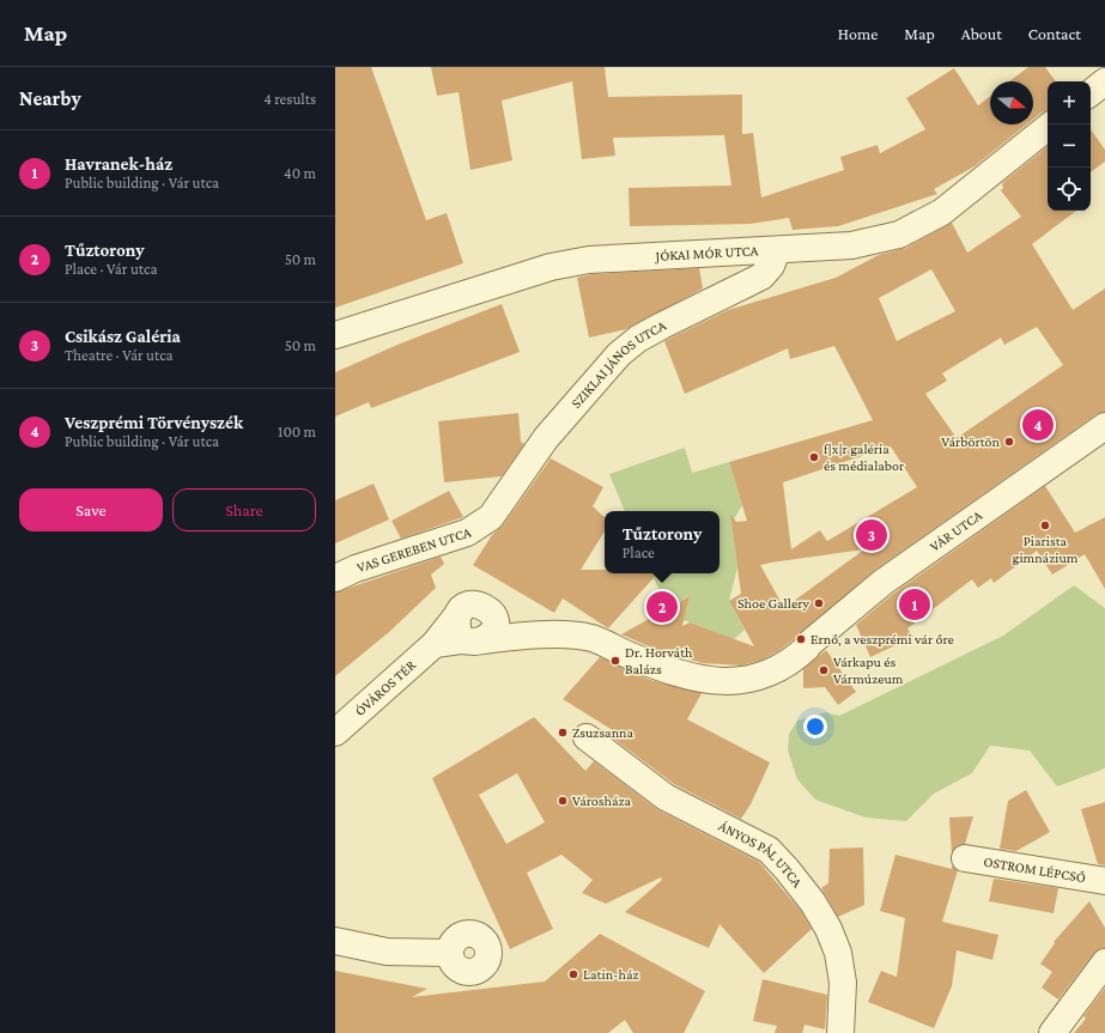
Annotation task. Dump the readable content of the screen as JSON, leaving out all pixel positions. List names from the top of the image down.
{
  "streets": {
    "street": [
      "JÓKAI MÓR UTCA",
      "SZIKLAI JÁNOS UTCA",
      "VÁR UTCA",
      "VAS GEREBEN UTCA",
      "ÓVÁROS TÉR",
      "ÁNYOS PÁL UTCA",
      "OSTROM LÉPCSŐ"
    ]
  },
  "crossings": [
    ["JÓKAI MÓR UTCA", "SZIKLAI JÁNOS UTCA"],
    ["SZIKLAI JÁNOS UTCA", "VAS GEREBEN UTCA"],
    ["VÁR UTCA", "ÓVÁROS TÉR"]
  ],
  "places": [
    "Várbörtön",
    "f|x|r galéria és médialabor",
    "Piarista gimnázium",
    "Shoe Gallery",
    "Ernő, a veszprémi vár őre",
    "Dr. Horváth Balázs",
    "Várkapu és Vármúzeum",
    "Zsuzsanna",
    "Városháza",
    "Latin-ház"
  ],
  "north": "right",
  "page": {
    "header": "Map",
    "nav": [
      "Home",
      "Map",
      "About",
      "Contact"
    ],
    "heading": ["Nearby", "4 results"],
    "map_buttons": ["+", "−"],
    "list": [
      {
        "mark": "1",
        "name": "Havranek-ház",
        "note": "Public building · Vár utca",
        "value": "40 m"
      },
      {
        "mark": "2",
        "name": "Tűztorony",
        "note": "Place · Vár utca",
        "value": "50 m"
      },
      {
        "mark": "3",
        "name": "Csikász Galéria",
        "note": "Theatre · Vár utca",
        "value": "50 m"
      },
      {
        "mark": "4",
        "name": "Veszprémi Törvényszék",
        "note": "Public building · Vár utca",
        "value": "100 m"
      }
    ],
    "pins": [
      "4",
      "3",
      "1",
      "2"
    ],
    "buttons": ["Save", "Share"],
    "popup": ["Tűztorony", "Place"]
  }
}
